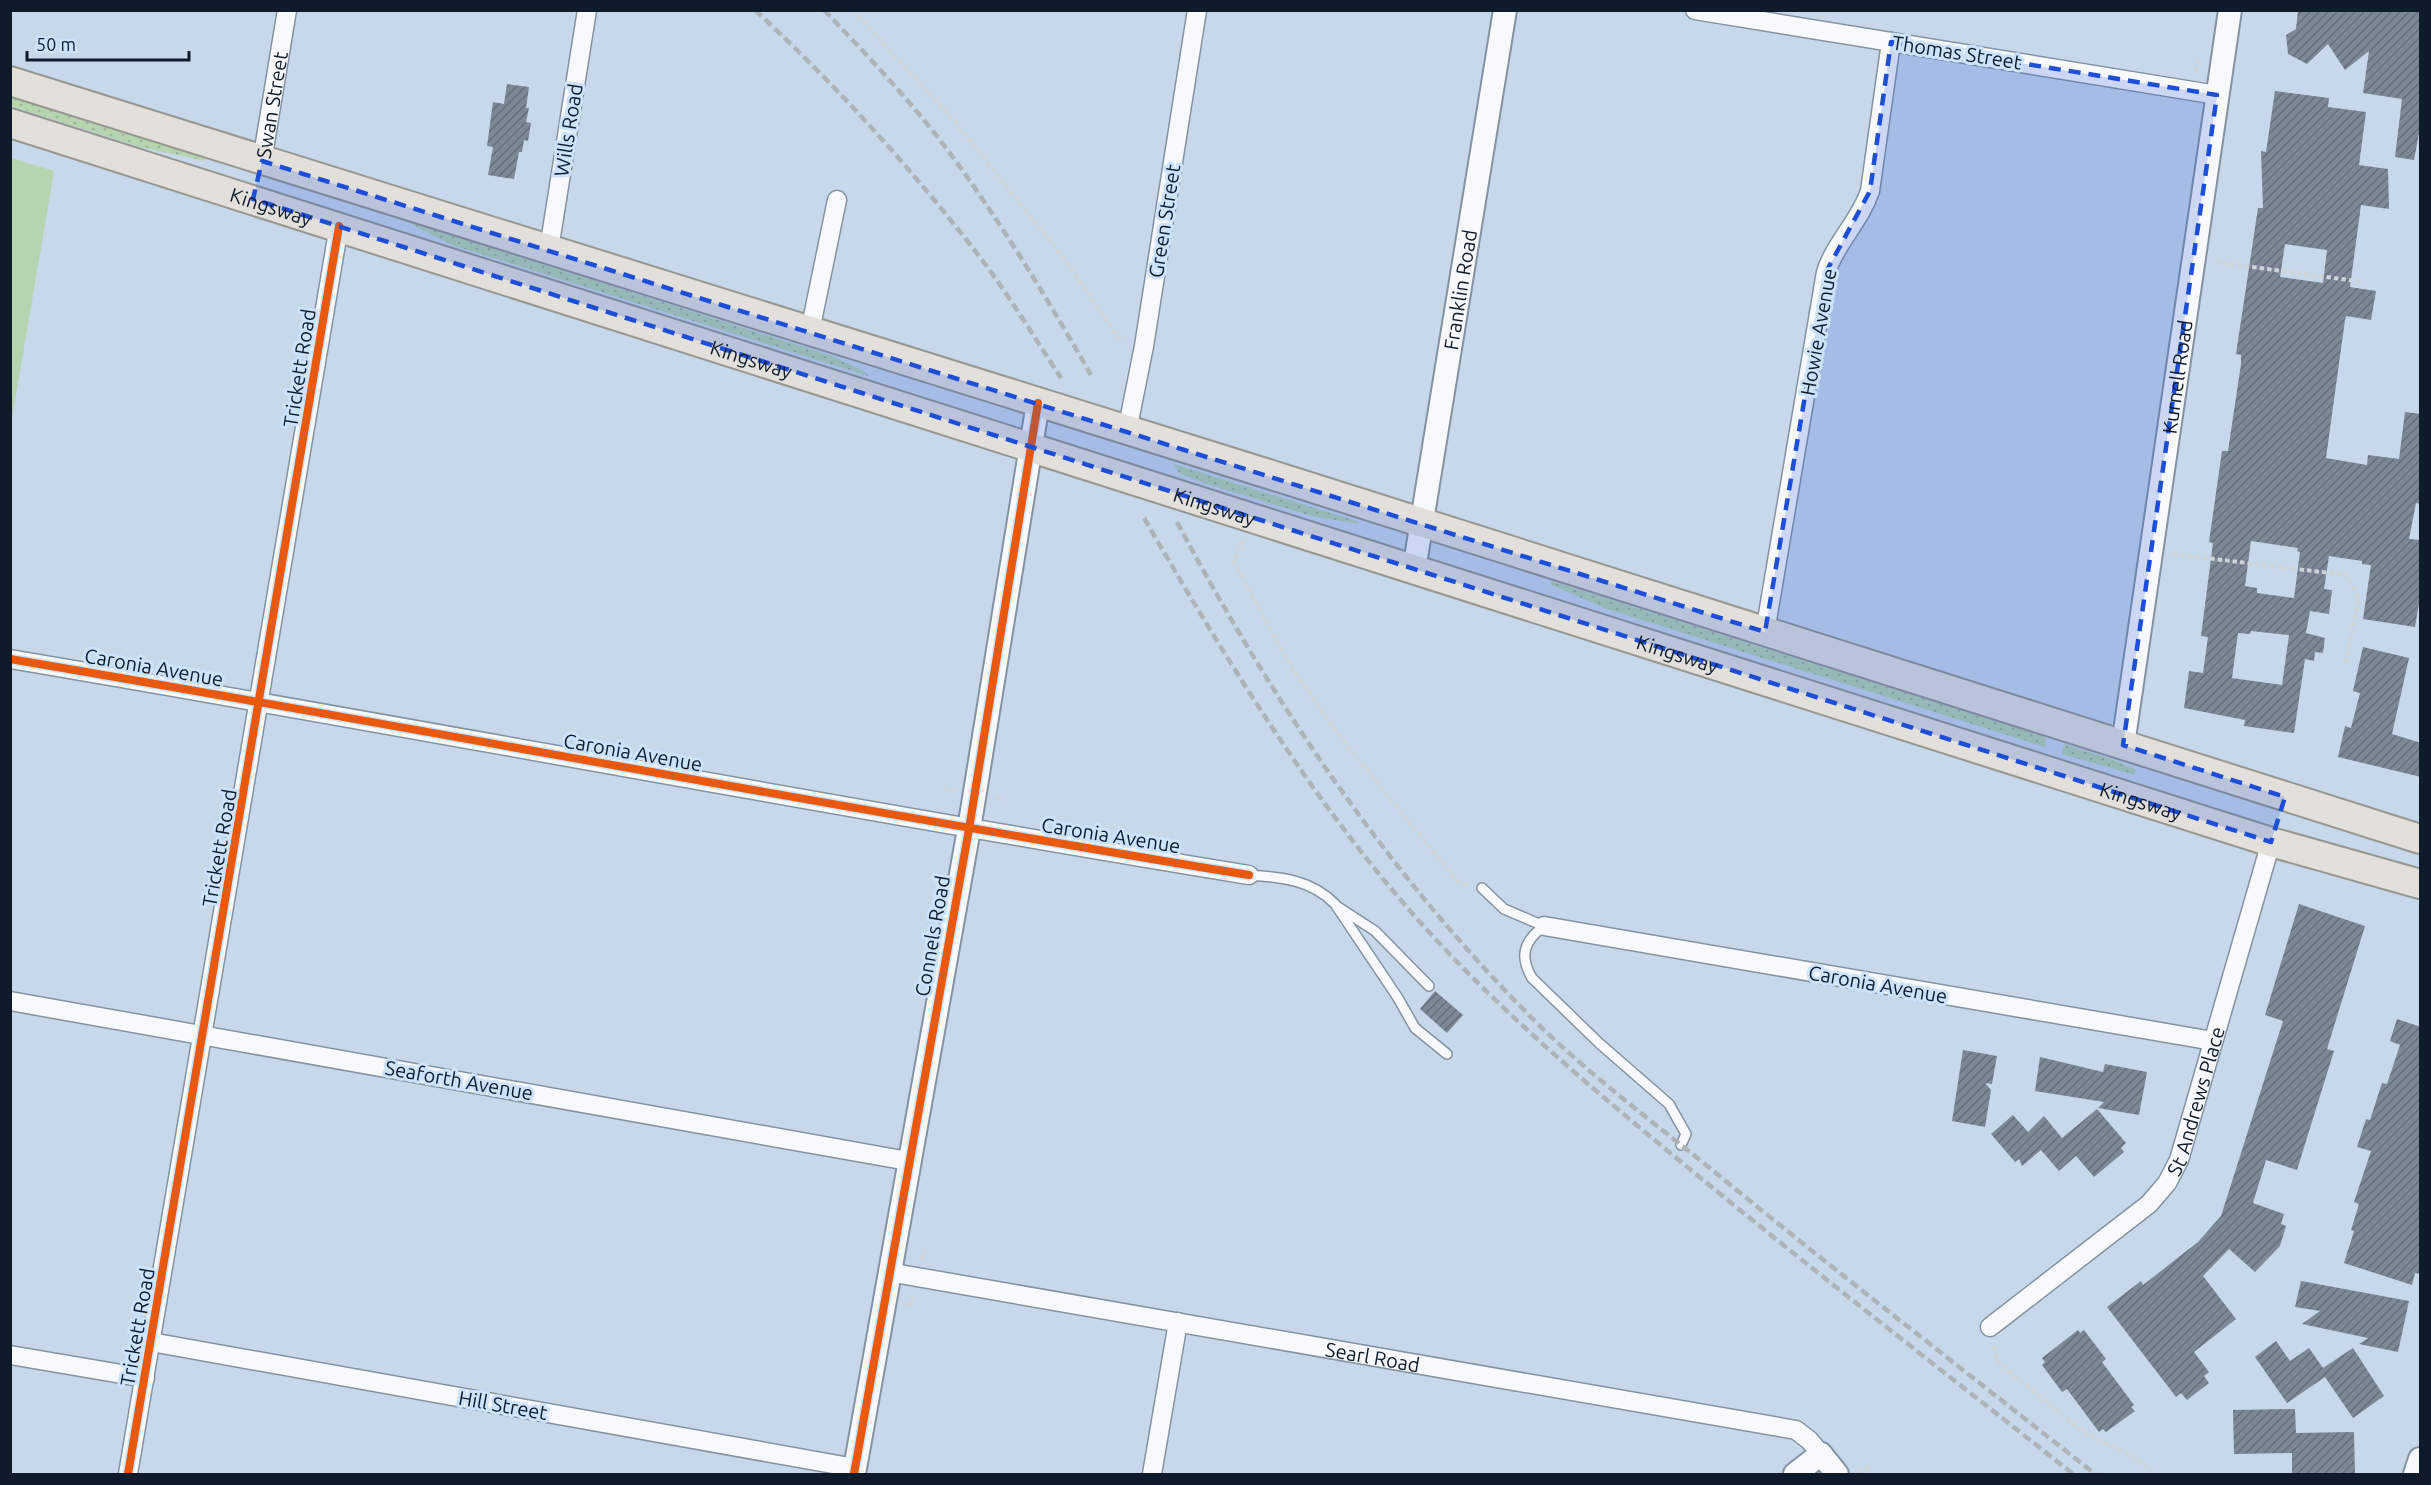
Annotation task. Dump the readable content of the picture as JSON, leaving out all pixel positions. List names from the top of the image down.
{
  "streets": {
    "main road": ["Swan Street", "Kingsway", "St Andrews Place"],
    "street": [
      "Thomas Street",
      "Wills Road",
      "Green Street",
      "Franklin Road",
      "Howie Avenue",
      "Trickett Road",
      "Kurnell Road",
      "Caronia Avenue",
      "Connels Road",
      "Seaforth Avenue",
      "Searl Road",
      "Hill Street"
    ]
  },
  "crossings": [
    ["Thomas Street", "Howie Avenue"],
    ["Thomas Street", "Kurnell Road"],
    ["Swan Street", "Kingsway"],
    ["Wills Road", "Kingsway"],
    ["Kingsway", "Green Street"],
    ["Kingsway", "Franklin Road"],
    ["Kingsway", "Howie Avenue"],
    ["Kingsway", "Trickett Road"],
    ["Kingsway", "Kurnell Road"],
    ["Kingsway", "Connels Road"],
    ["Kingsway", "St Andrews Place"],
    ["Trickett Road", "Caronia Avenue"],
    ["Trickett Road", "Seaforth Avenue"],
    ["Trickett Road", "Hill Street"],
    ["Caronia Avenue", "Connels Road"],
    ["Caronia Avenue", "St Andrews Place"],
    ["Connels Road", "Seaforth Avenue"],
    ["Connels Road", "Searl Road"],
    ["Connels Road", "Hill Street"]
  ],
  "scale_bar": "50 m"
}
